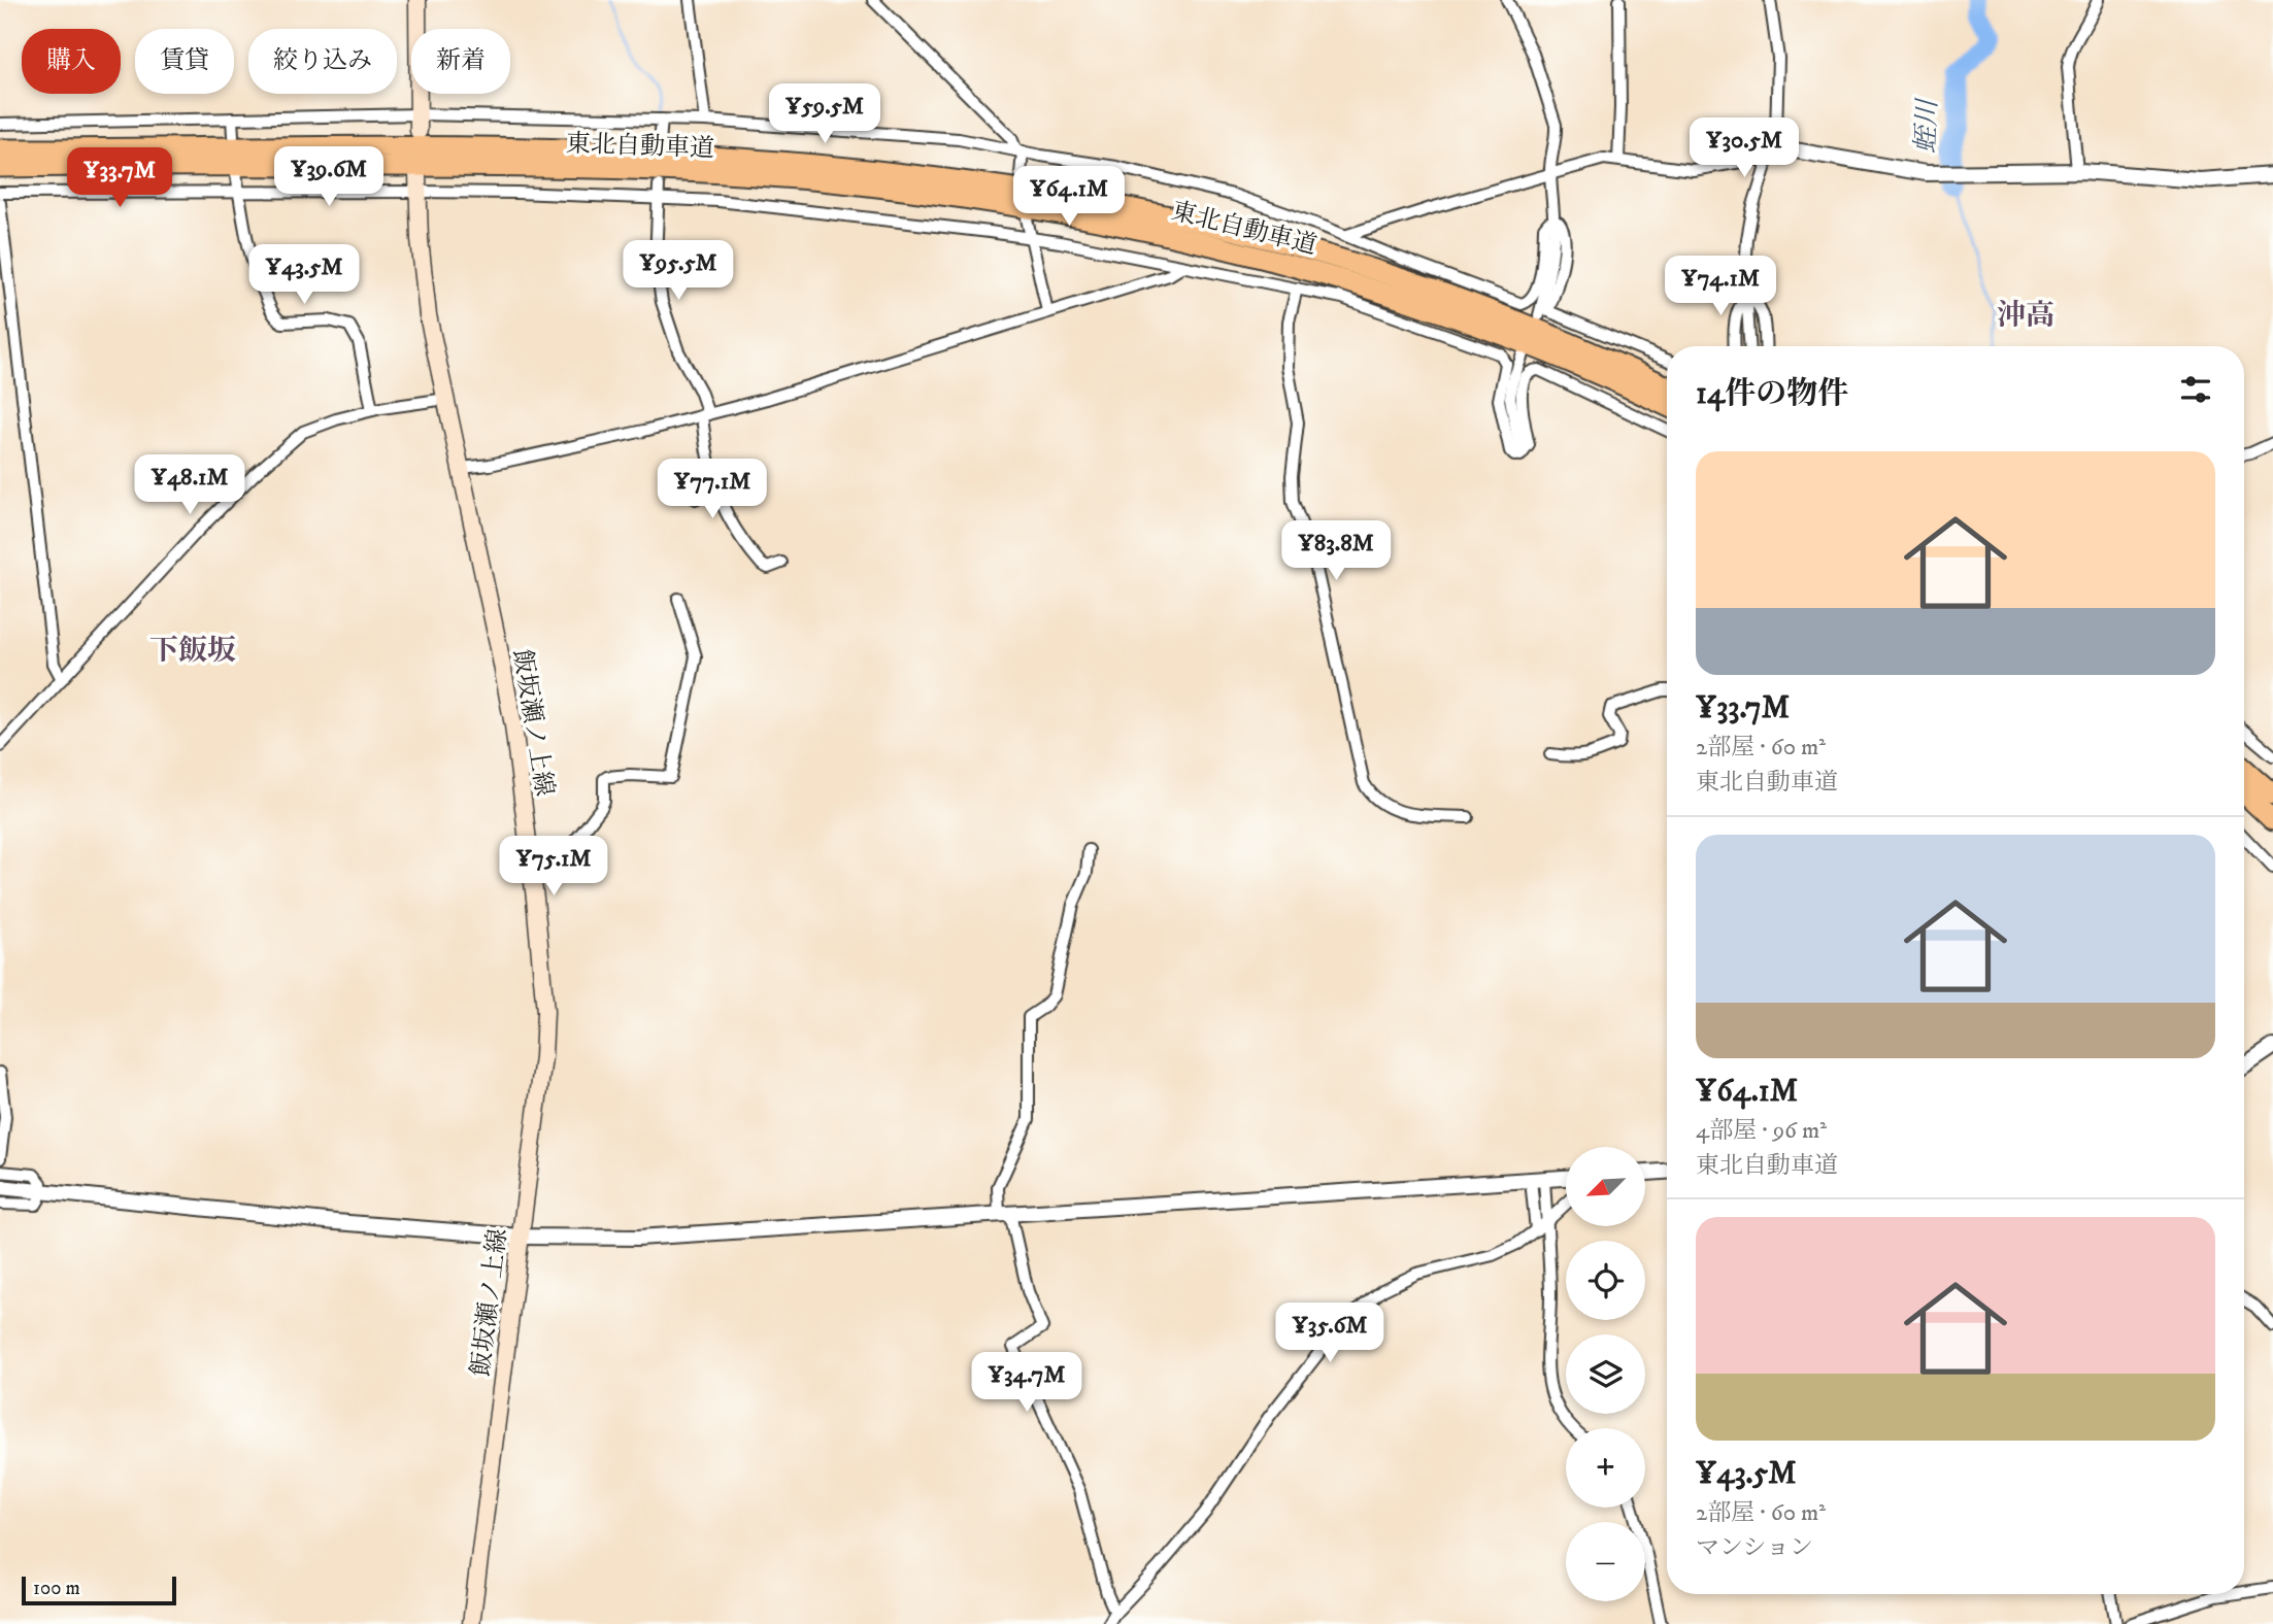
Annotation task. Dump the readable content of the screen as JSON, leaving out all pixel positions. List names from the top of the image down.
{
  "streets": {
    "highway": ["東北自動車道"],
    "main road": ["飯坂瀬ノ上線"]
  },
  "districts": ["沖高", "下飯坂"],
  "water": ["蛭川"],
  "scale_bar": "100 m",
  "north": "bottom left",
  "page": {
    "chip": [
      "購入",
      "賃貸",
      "絞り込み",
      "新着"
    ],
    "price": [
      "¥59.5M",
      "¥30.5M",
      "¥39.6M",
      "¥33.7M",
      "¥64.1M",
      "¥95.5M",
      "¥43.5M",
      "¥74.1M",
      "¥48.1M",
      "¥77.1M",
      "¥83.8M",
      "¥75.1M",
      "¥35.6M",
      "¥34.7M"
    ],
    "heading": "14件の物件",
    "list": [
      {
        "name": "¥33.7M",
        "note": "2部屋 · 60 m² · 東北自動車道"
      },
      {
        "name": "¥64.1M",
        "note": "4部屋 · 96 m² · 東北自動車道"
      },
      {
        "name": "¥43.5M",
        "note": "2部屋 · 60 m² · マンション"
      }
    ],
    "map_buttons": ["+", "−"],
    "scale": "100 m"
  }
}
